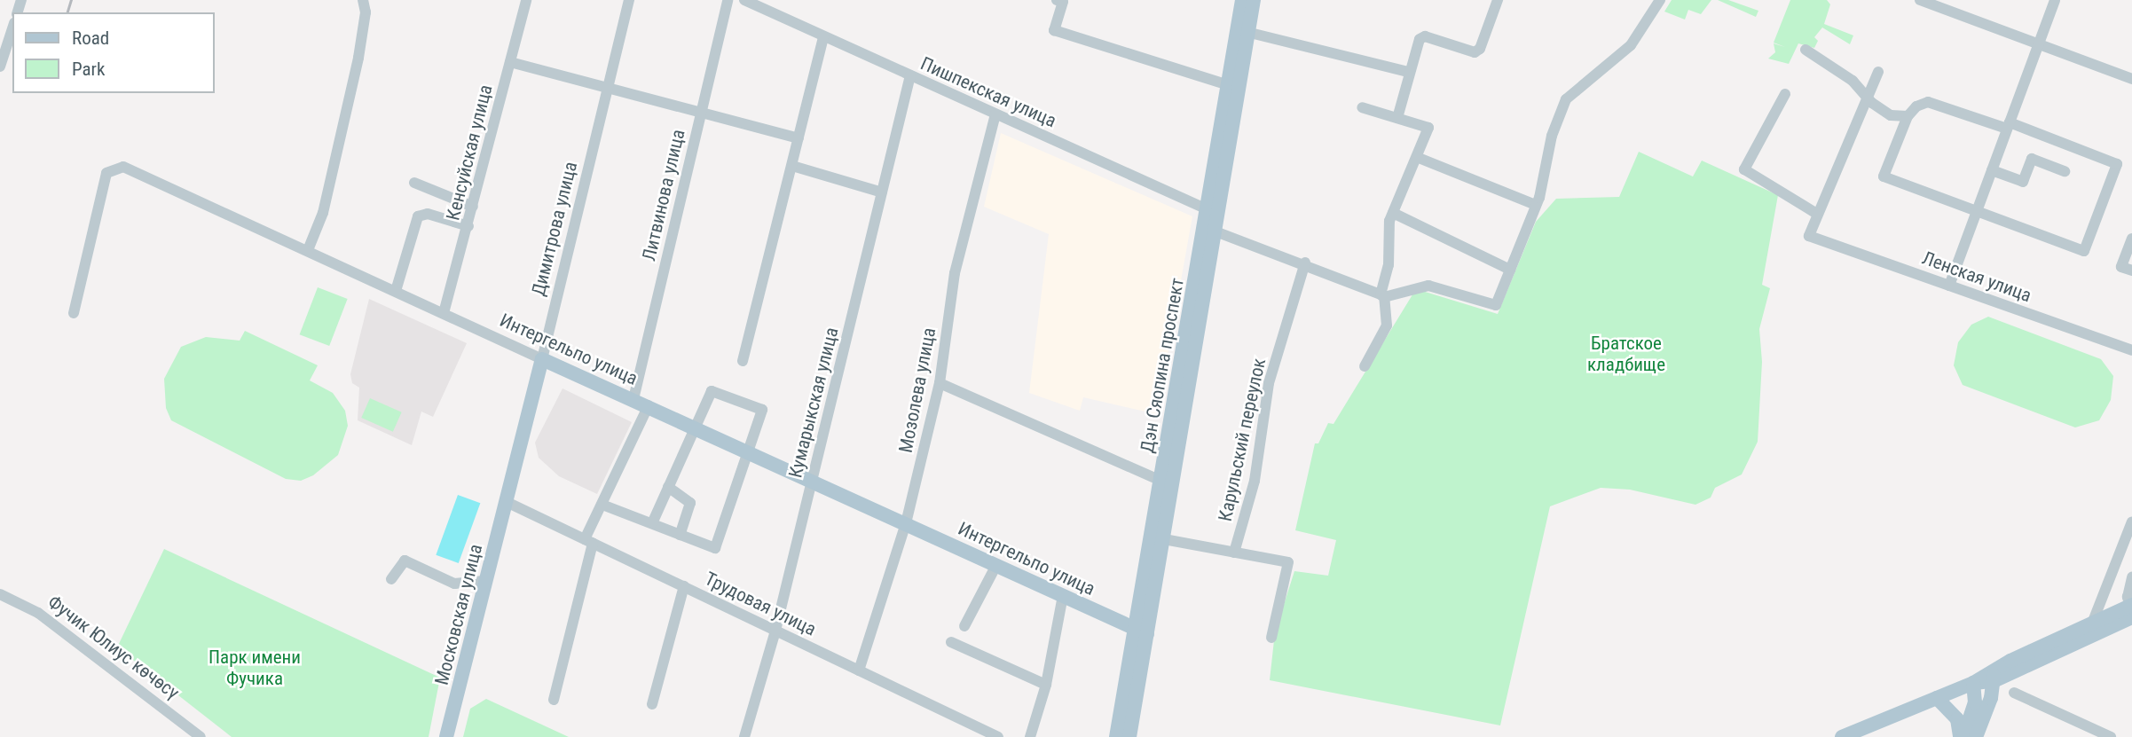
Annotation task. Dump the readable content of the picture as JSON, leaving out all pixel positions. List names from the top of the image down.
{
  "streets": {
    "main road": [
      "Димитрова улица",
      "Интергельпо улица",
      "Дэн Сяопина проспект",
      "Московская улица"
    ],
    "street": [
      "Пишпекская улица",
      "Кенсуйская улица",
      "Литвинова улица",
      "Ленская улица",
      "Мозолева улица",
      "Кумарыкская улица",
      "Карульский переулок",
      "Трудовая улица",
      "Фучик Юлиус көчөсү"
    ]
  },
  "crossings": [
    ["Пишпекская улица", "Дэн Сяопина проспект"],
    ["Пишпекская улица", "Мозолева улица"],
    ["Пишпекская улица", "Кумарыкская улица"],
    ["Кенсуйская улица", "Интергельпо улица"],
    ["Литвинова улица", "Интергельпо улица"],
    ["Димитрова улица", "Интергельпо улица"],
    ["Димитрова улица", "Трудовая улица"],
    ["Димитрова улица", "Московская улица"],
    ["Интергельпо улица", "Дэн Сяопина проспект"],
    ["Интергельпо улица", "Мозолева улица"],
    ["Интергельпо улица", "Кумарыкская улица"],
    ["Мозолева улица", "Трудовая улица"],
    ["Кумарыкская улица", "Трудовая улица"],
    ["Трудовая улица", "Московская улица"]
  ],
  "parks": ["Братское кладбище", "Парк имени Фучика"],
  "legend": ["Road", "Park"]
}
